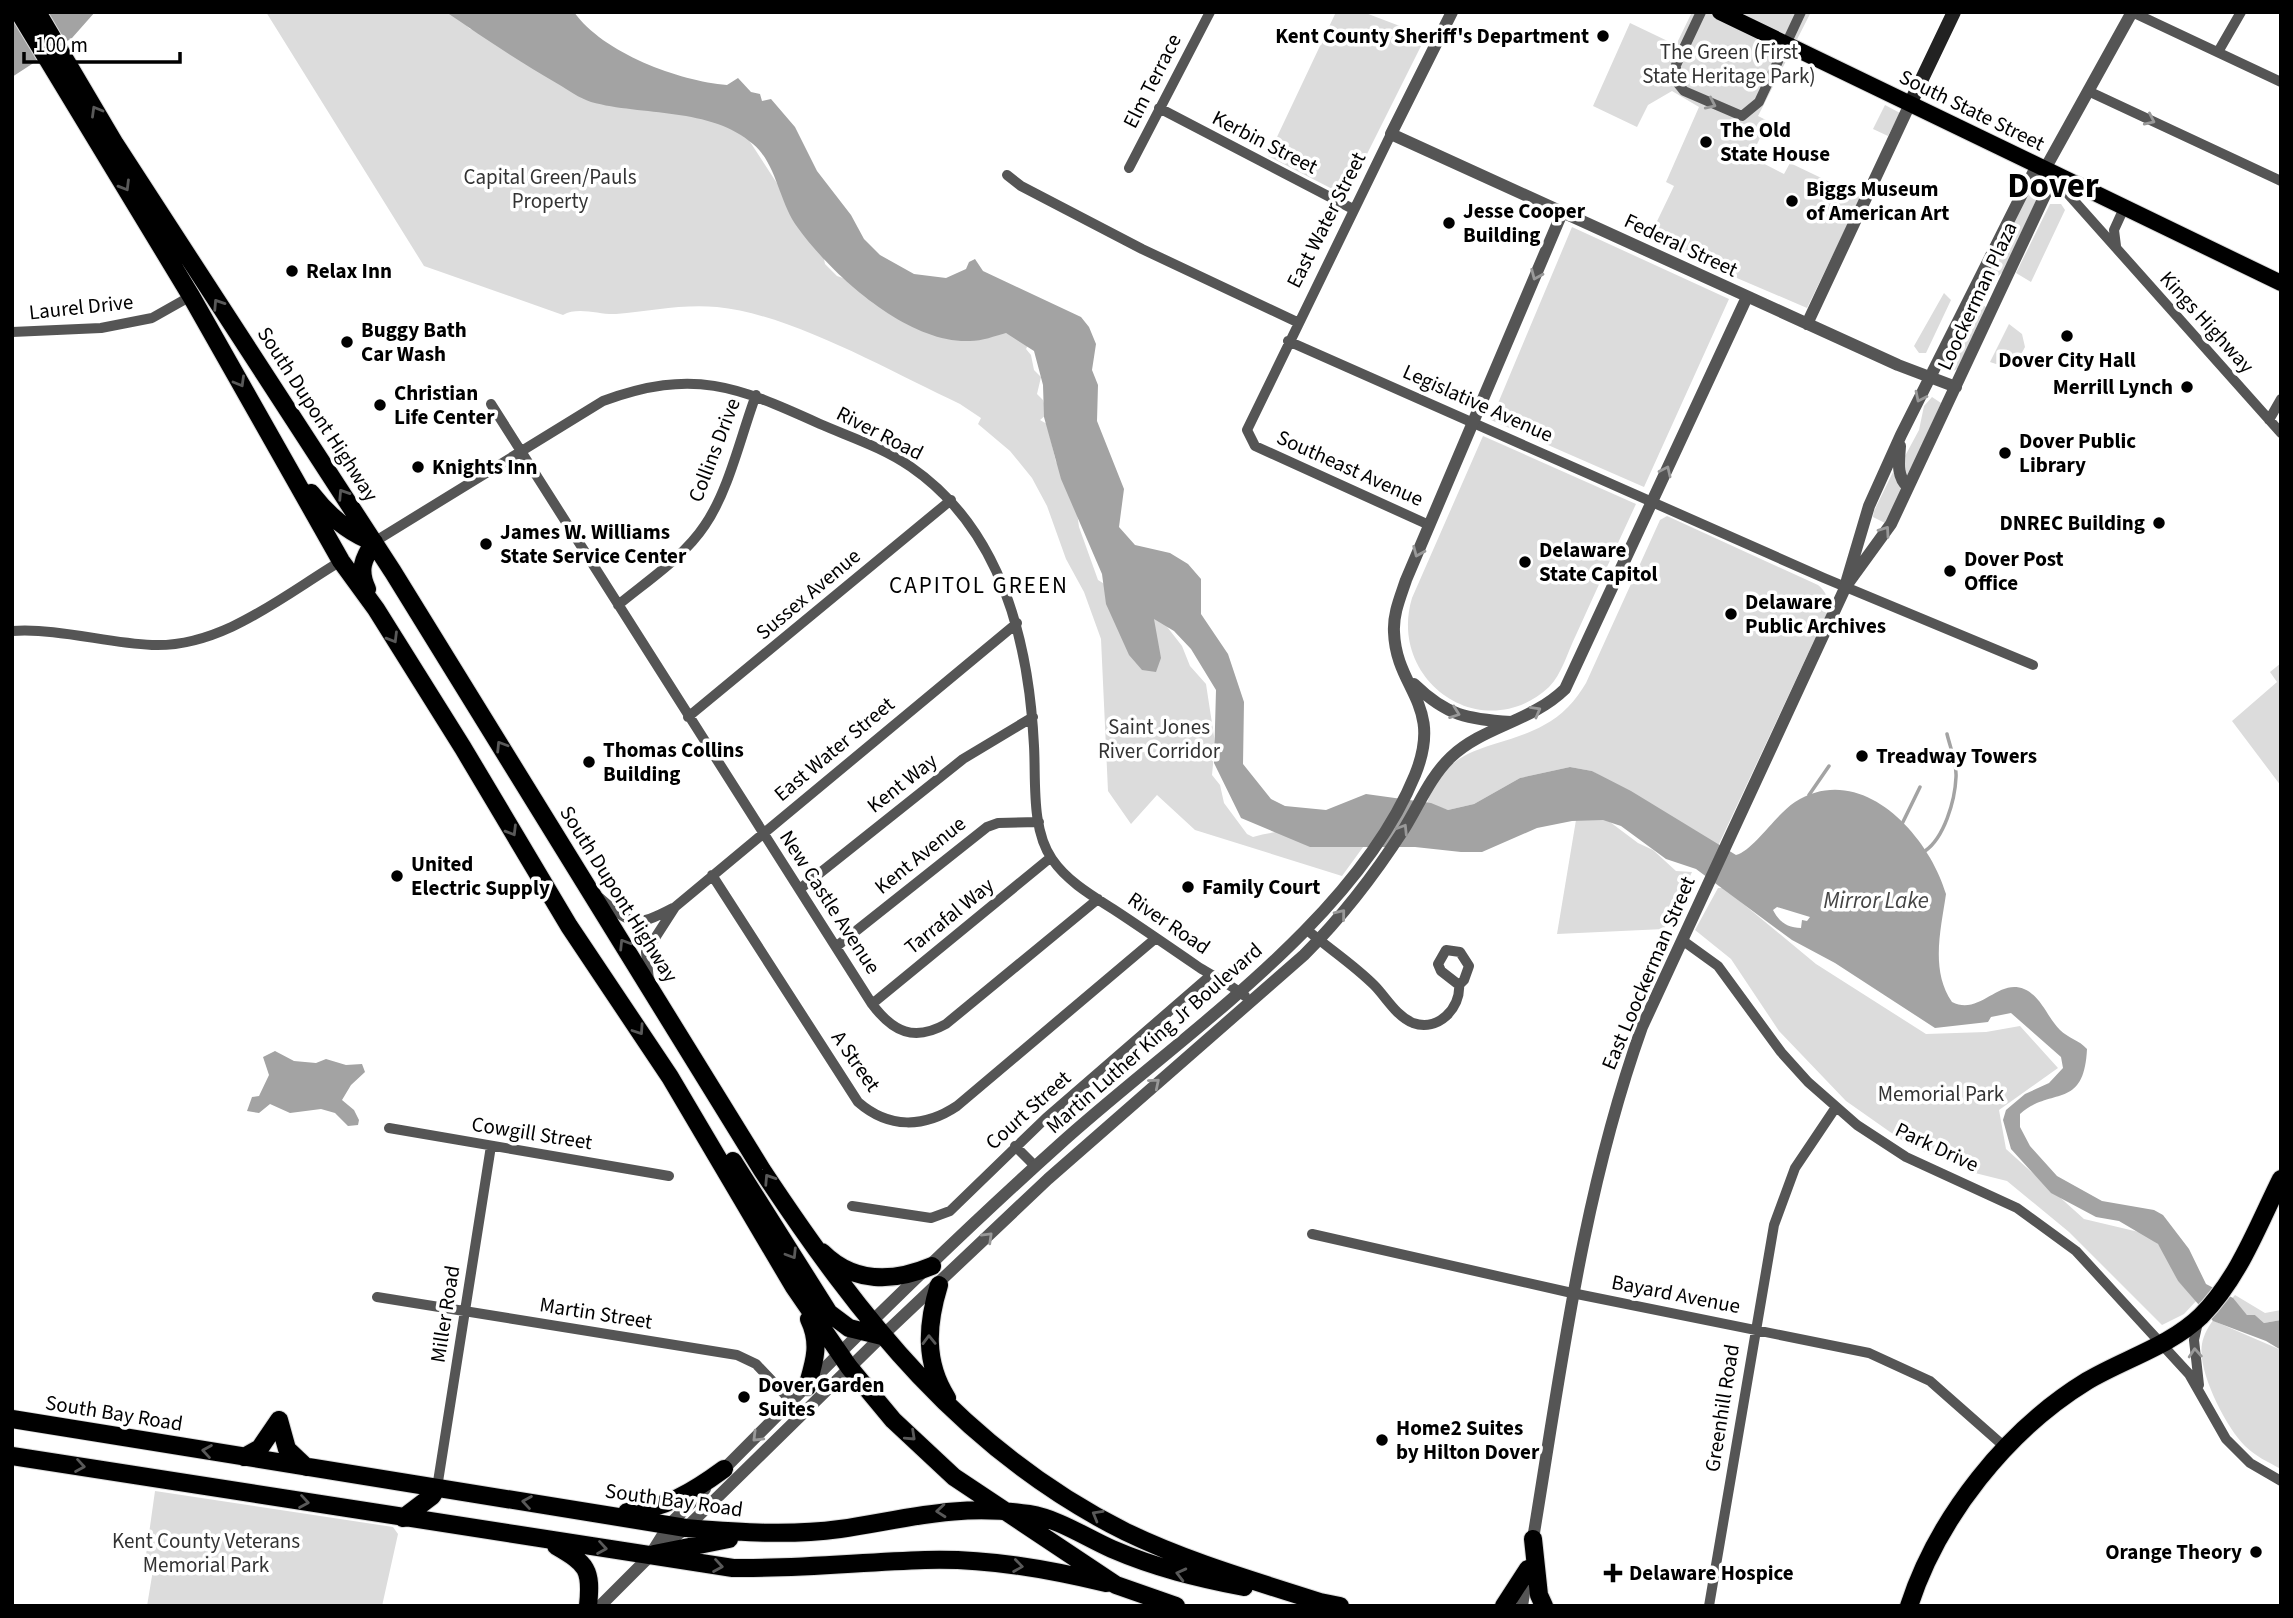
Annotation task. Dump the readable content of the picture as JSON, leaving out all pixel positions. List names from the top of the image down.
{
  "streets": {
    "highway": ["South Dupont Highway", "South Bay Road"],
    "main road": ["South State Street"],
    "street": [
      "Elm Terrace",
      "Kerbin Street",
      "East Water Street",
      "Federal Street",
      "Loockerman Plaza",
      "Laurel Drive",
      "Kings Highway",
      "Legislative Avenue",
      "River Road",
      "Collins Drive",
      "Southeast Avenue",
      "Sussex Avenue",
      "Kent Way",
      "Kent Avenue",
      "New Castle Avenue",
      "Tarrafal Way",
      "East Loockerman Street",
      "Martin Luther King Jr Boulevard",
      "A Street",
      "Court Street",
      "Cowgill Street",
      "Park Drive",
      "Bayard Avenue",
      "Martin Street",
      "Miller Road",
      "Greenhill Road"
    ]
  },
  "crossings": [
    ["Elm Terrace", "Kerbin Street"],
    ["South State Street", "Loockerman Plaza"],
    ["South State Street", "Kings Highway"],
    ["Kerbin Street", "East Water Street"],
    ["East Water Street", "Federal Street"],
    ["East Water Street", "Legislative Avenue"],
    ["East Water Street", "South Dupont Highway"],
    ["East Water Street", "River Road"],
    ["East Water Street", "Southeast Avenue"],
    ["East Water Street", "New Castle Avenue"],
    ["East Water Street", "A Street"],
    ["Federal Street", "Loockerman Plaza"],
    ["Federal Street", "Martin Luther King Jr Boulevard"],
    ["Loockerman Plaza", "Kings Highway"],
    ["Loockerman Plaza", "Legislative Avenue"],
    ["Loockerman Plaza", "East Loockerman Street"],
    ["Laurel Drive", "South Dupont Highway"],
    ["Legislative Avenue", "East Loockerman Street"],
    ["Legislative Avenue", "Martin Luther King Jr Boulevard"],
    ["South Dupont Highway", "River Road"],
    ["South Dupont Highway", "Martin Luther King Jr Boulevard"],
    ["South Dupont Highway", "South Bay Road"],
    ["River Road", "Collins Drive"],
    ["River Road", "Sussex Avenue"],
    ["River Road", "Kent Way"],
    ["River Road", "Kent Avenue"],
    ["River Road", "New Castle Avenue"],
    ["River Road", "Tarrafal Way"],
    ["River Road", "Martin Luther King Jr Boulevard"],
    ["River Road", "A Street"],
    ["River Road", "Court Street"],
    ["Collins Drive", "New Castle Avenue"],
    ["Sussex Avenue", "New Castle Avenue"],
    ["Kent Way", "New Castle Avenue"],
    ["Kent Avenue", "New Castle Avenue"],
    ["New Castle Avenue", "Tarrafal Way"],
    ["East Loockerman Street", "Park Drive"],
    ["East Loockerman Street", "Bayard Avenue"],
    ["Cowgill Street", "Miller Road"],
    ["Park Drive", "Greenhill Road"],
    ["Bayard Avenue", "Greenhill Road"],
    ["Martin Street", "Miller Road"],
    ["Miller Road", "South Bay Road"]
  ],
  "districts": ["Dover", "CAPITOL GREEN"],
  "water": ["Mirror Lake"],
  "parks": [
    "The Green (First State Heritage Park)",
    "Capital Green/Pauls Property",
    "Saint Jones River Corridor",
    "Memorial Park",
    "Kent County Veterans Memorial Park"
  ],
  "places": {
    "other": [
      "Kent County Sheriff's Department",
      "The Old State House",
      "Biggs Museum of American Art",
      "Jesse Cooper Building",
      "Relax Inn",
      "Dover City Hall",
      "Buggy Bath Car Wash",
      "Merrill Lynch",
      "Christian Life Center",
      "Dover Public Library",
      "Knights Inn",
      "DNREC Building",
      "James W. Williams State Service Center",
      "Delaware State Capitol",
      "Dover Post Office",
      "Delaware Public Archives",
      "Treadway Towers",
      "Thomas Collins Building",
      "United Electric Supply",
      "Family Court",
      "Dover Garden Suites",
      "Home2 Suites by Hilton Dover",
      "Orange Theory"
    ],
    "health": ["Delaware Hospice"]
  },
  "scale_bar": "100 m"
}
